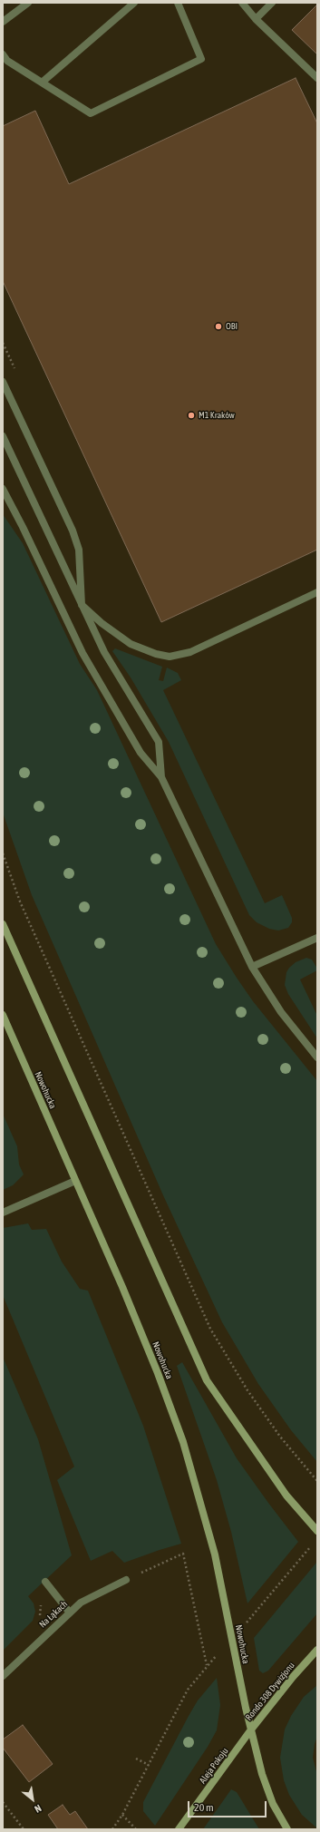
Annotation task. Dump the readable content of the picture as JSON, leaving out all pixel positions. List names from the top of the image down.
{
  "streets": {
    "main road": ["Nowohucka", "Rondo 308 Dywizjonu", "Aleja Pokoju"],
    "street": ["Na Łąkach"]
  },
  "crossings": [
    ["Nowohucka", "Rondo 308 Dywizjonu"],
    ["Nowohucka", "Aleja Pokoju"],
    ["Rondo 308 Dywizjonu", "Aleja Pokoju"]
  ],
  "places": ["OBI", "M1 Kraków"],
  "scale_bar": "20 m",
  "north": "bottom right"
}
